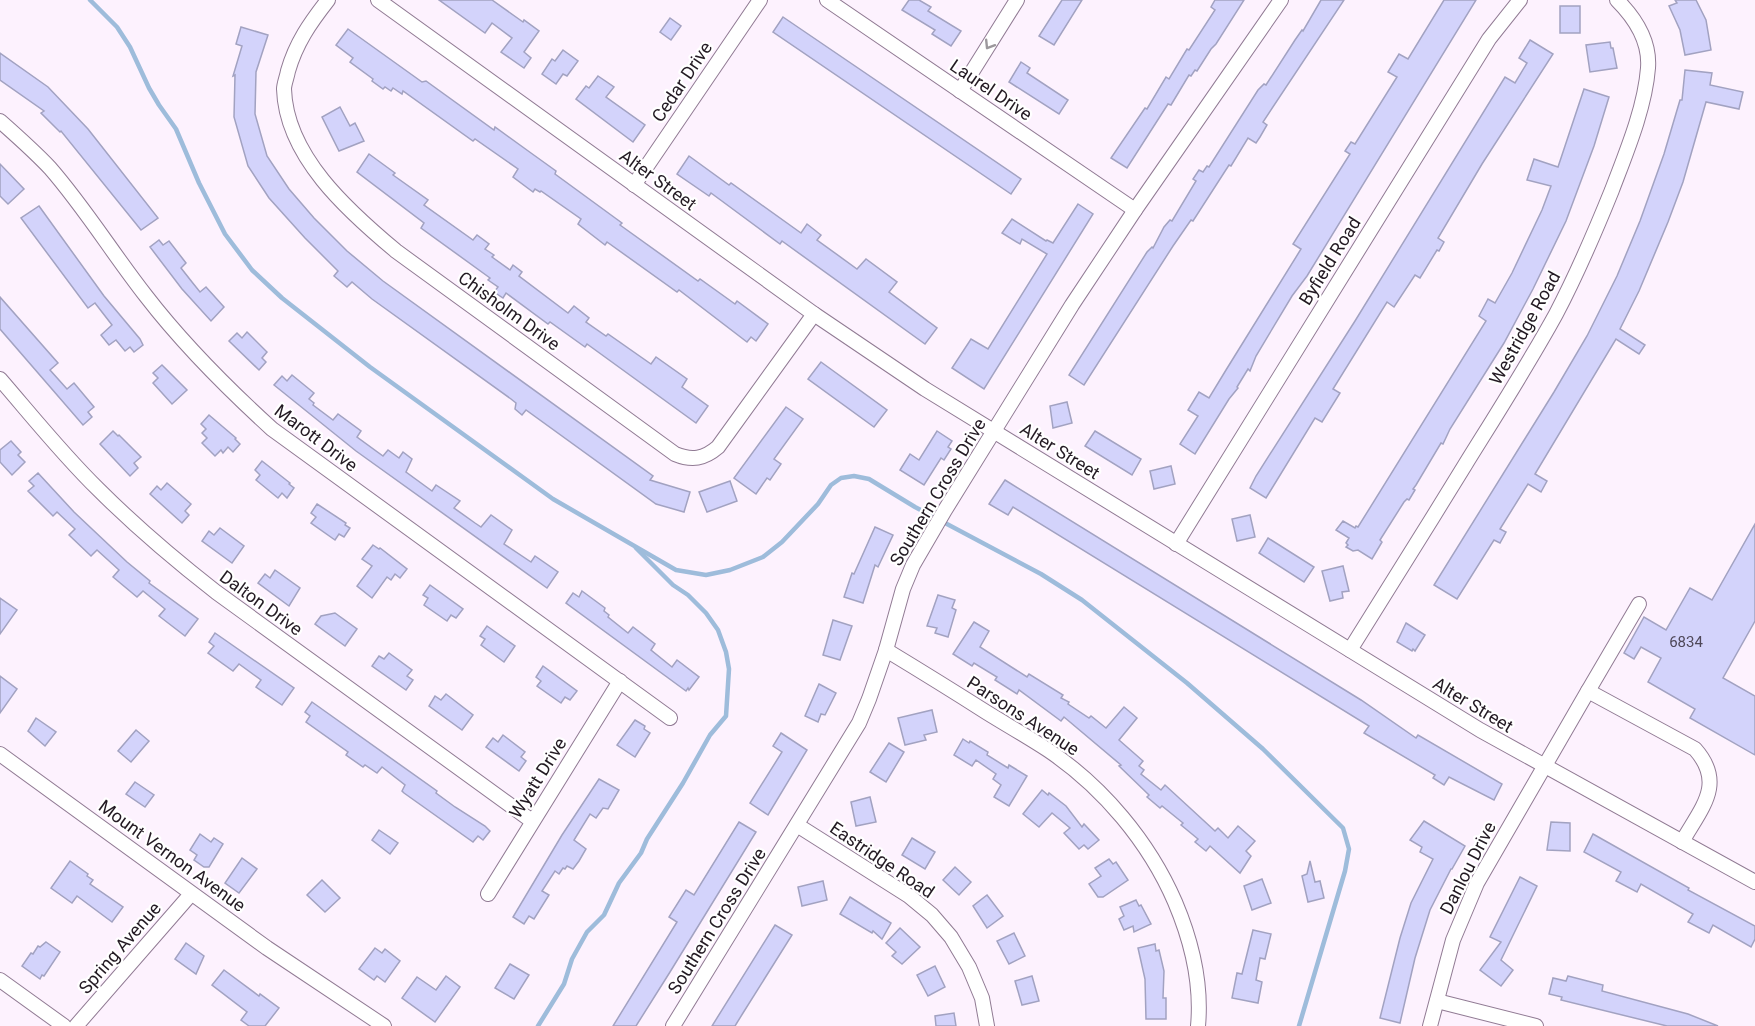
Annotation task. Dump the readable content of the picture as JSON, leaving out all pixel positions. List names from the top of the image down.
{
  "streets": {
    "street": [
      "Cedar Drive",
      "Laurel Drive",
      "Alter Street",
      "Byfield Road",
      "Chisholm Drive",
      "Westridge Road",
      "Marott Drive",
      "Southern Cross Drive",
      "Dalton Drive",
      "Parsons Avenue",
      "Wyatt Drive",
      "Mount Vernon Avenue",
      "Eastridge Road",
      "Danlou Drive",
      "Spring Avenue"
    ]
  },
  "crossings": [
    ["Cedar Drive", "Alter Street"],
    ["Laurel Drive", "Southern Cross Drive"],
    ["Alter Street", "Byfield Road"],
    ["Alter Street", "Chisholm Drive"],
    ["Alter Street", "Westridge Road"],
    ["Alter Street", "Southern Cross Drive"],
    ["Alter Street", "Danlou Drive"],
    ["Marott Drive", "Wyatt Drive"],
    ["Southern Cross Drive", "Parsons Avenue"],
    ["Southern Cross Drive", "Eastridge Road"],
    ["Dalton Drive", "Wyatt Drive"],
    ["Mount Vernon Avenue", "Spring Avenue"]
  ],
  "house_numbers": ["6834"]
}
